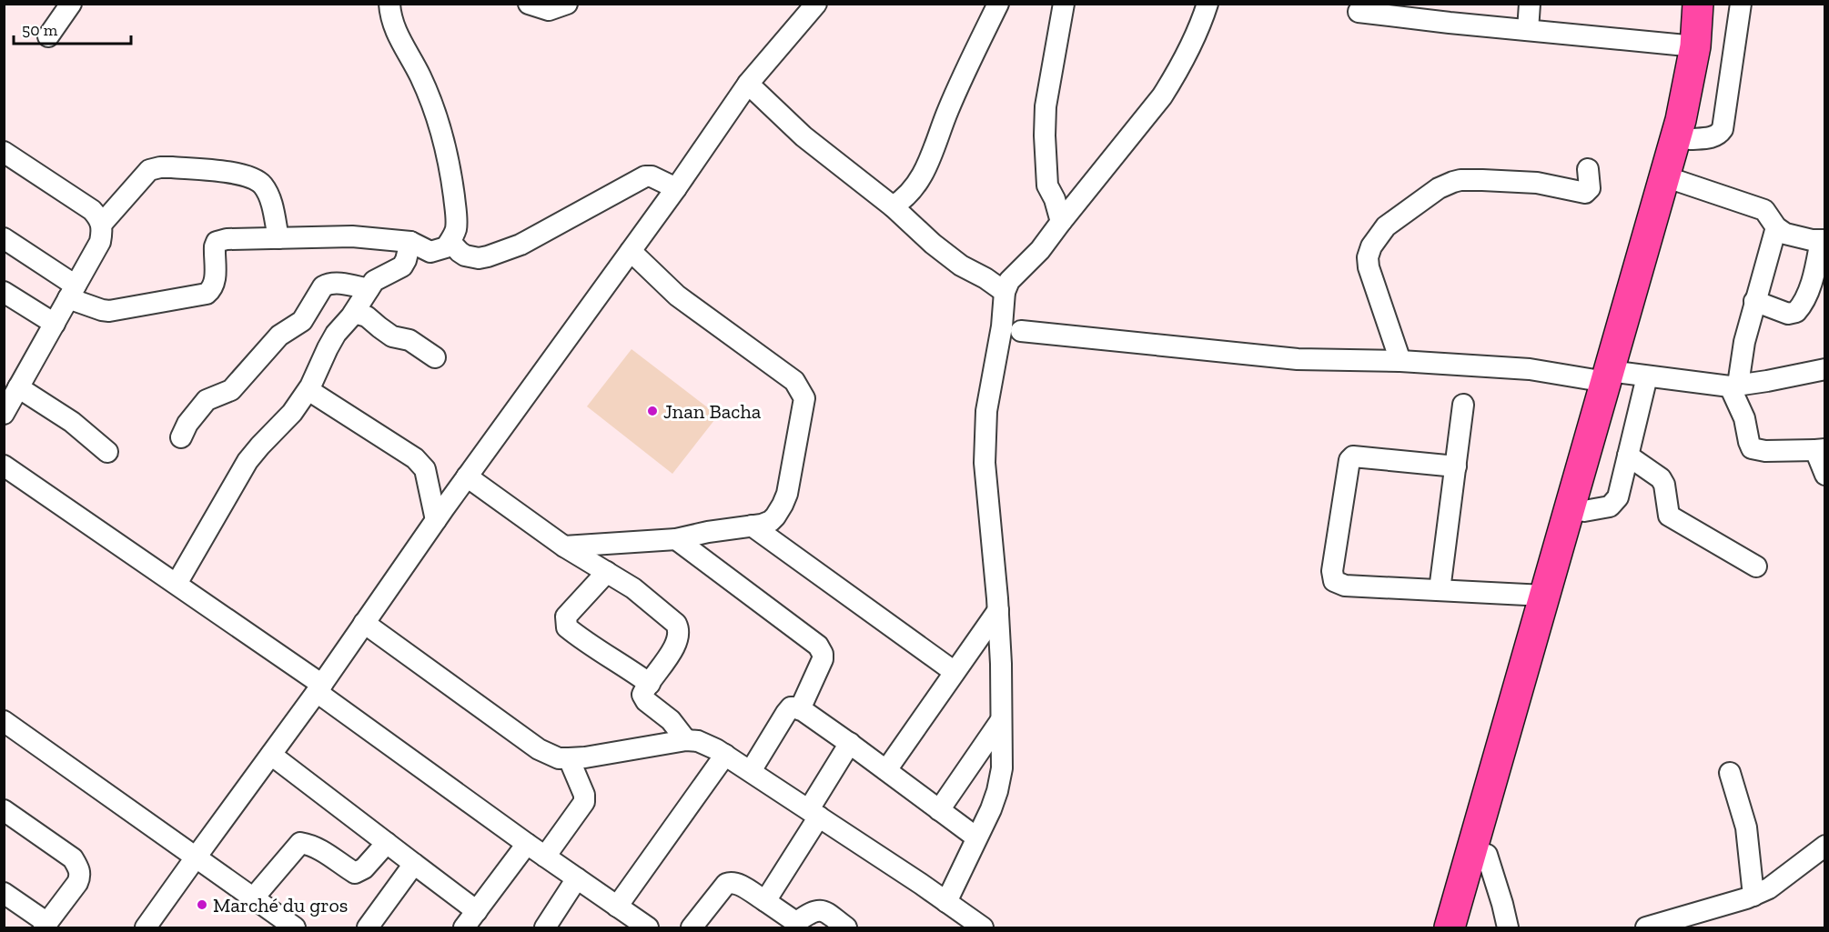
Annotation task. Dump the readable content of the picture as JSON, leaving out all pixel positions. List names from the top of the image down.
{
  "places": ["Jnan Bacha", "Marché du gros"],
  "scale_bar": "50 m"
}
